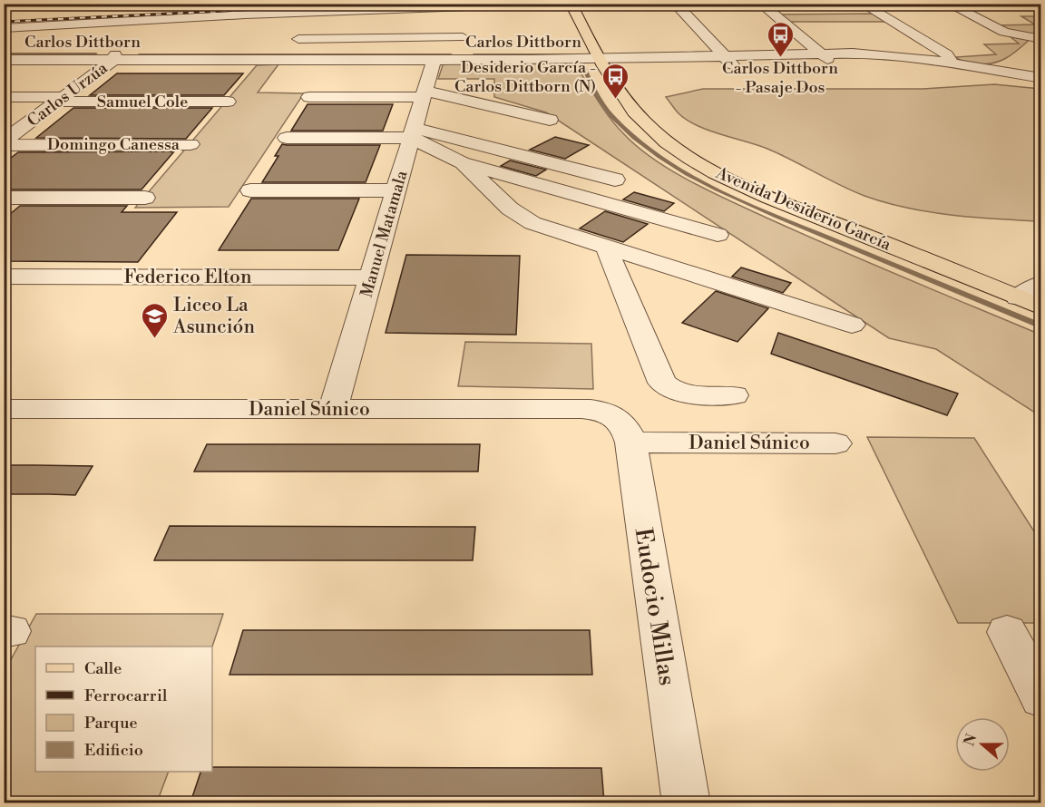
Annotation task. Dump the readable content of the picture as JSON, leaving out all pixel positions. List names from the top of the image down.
{
  "streets": {
    "main road": ["Avenida Desiderio García"],
    "street": [
      "Carlos Dittborn",
      "Carlos Urzúa",
      "Samuel Cole",
      "Domingo Canessa",
      "Manuel Matamala",
      "Federico Elton",
      "Daniel Súnico",
      "Eudocio Millas"
    ]
  },
  "crossings": [
    ["Carlos Dittborn", "Carlos Urzúa"],
    ["Carlos Dittborn", "Avenida Desiderio García"],
    ["Carlos Dittborn", "Manuel Matamala"],
    ["Carlos Urzúa", "Samuel Cole"],
    ["Carlos Urzúa", "Domingo Canessa"],
    ["Manuel Matamala", "Federico Elton"],
    ["Manuel Matamala", "Daniel Súnico"],
    ["Daniel Súnico", "Eudocio Millas"]
  ],
  "places": {
    "bus stop": ["Carlos Dittborn - Pasaje Dos", "Desiderio García - Carlos Dittborn (N)"],
    "school or university": ["Liceo La Asunción"]
  },
  "legend": [
    "Calle",
    "Ferrocarril",
    "Parque",
    "Edificio"
  ],
  "north": "left"
}
